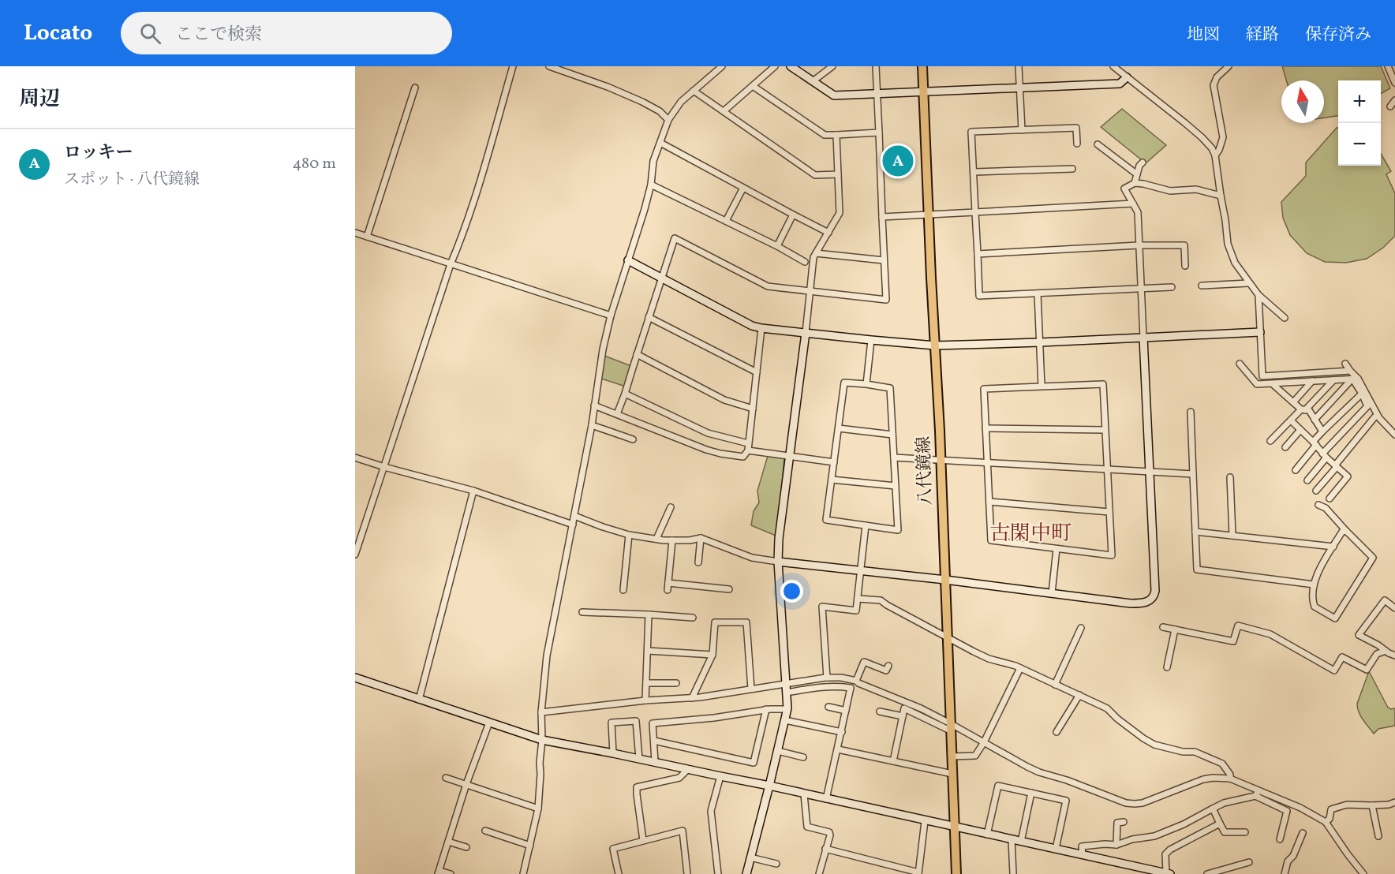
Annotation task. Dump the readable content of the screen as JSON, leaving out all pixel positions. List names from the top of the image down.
{
  "streets": {
    "main road": ["八代鏡線"]
  },
  "districts": ["古閑中町"],
  "north": "top",
  "page": {
    "header": "Locato",
    "search": "ここで検索",
    "nav": ["地図", "経路", "保存済み"],
    "heading": "周辺",
    "map_buttons": ["+", "−"],
    "list": [
      {
        "mark": "A",
        "name": "ロッキー",
        "note": "スポット · 八代鏡線",
        "value": "480 m"
      }
    ],
    "pins": "A"
  }
}
